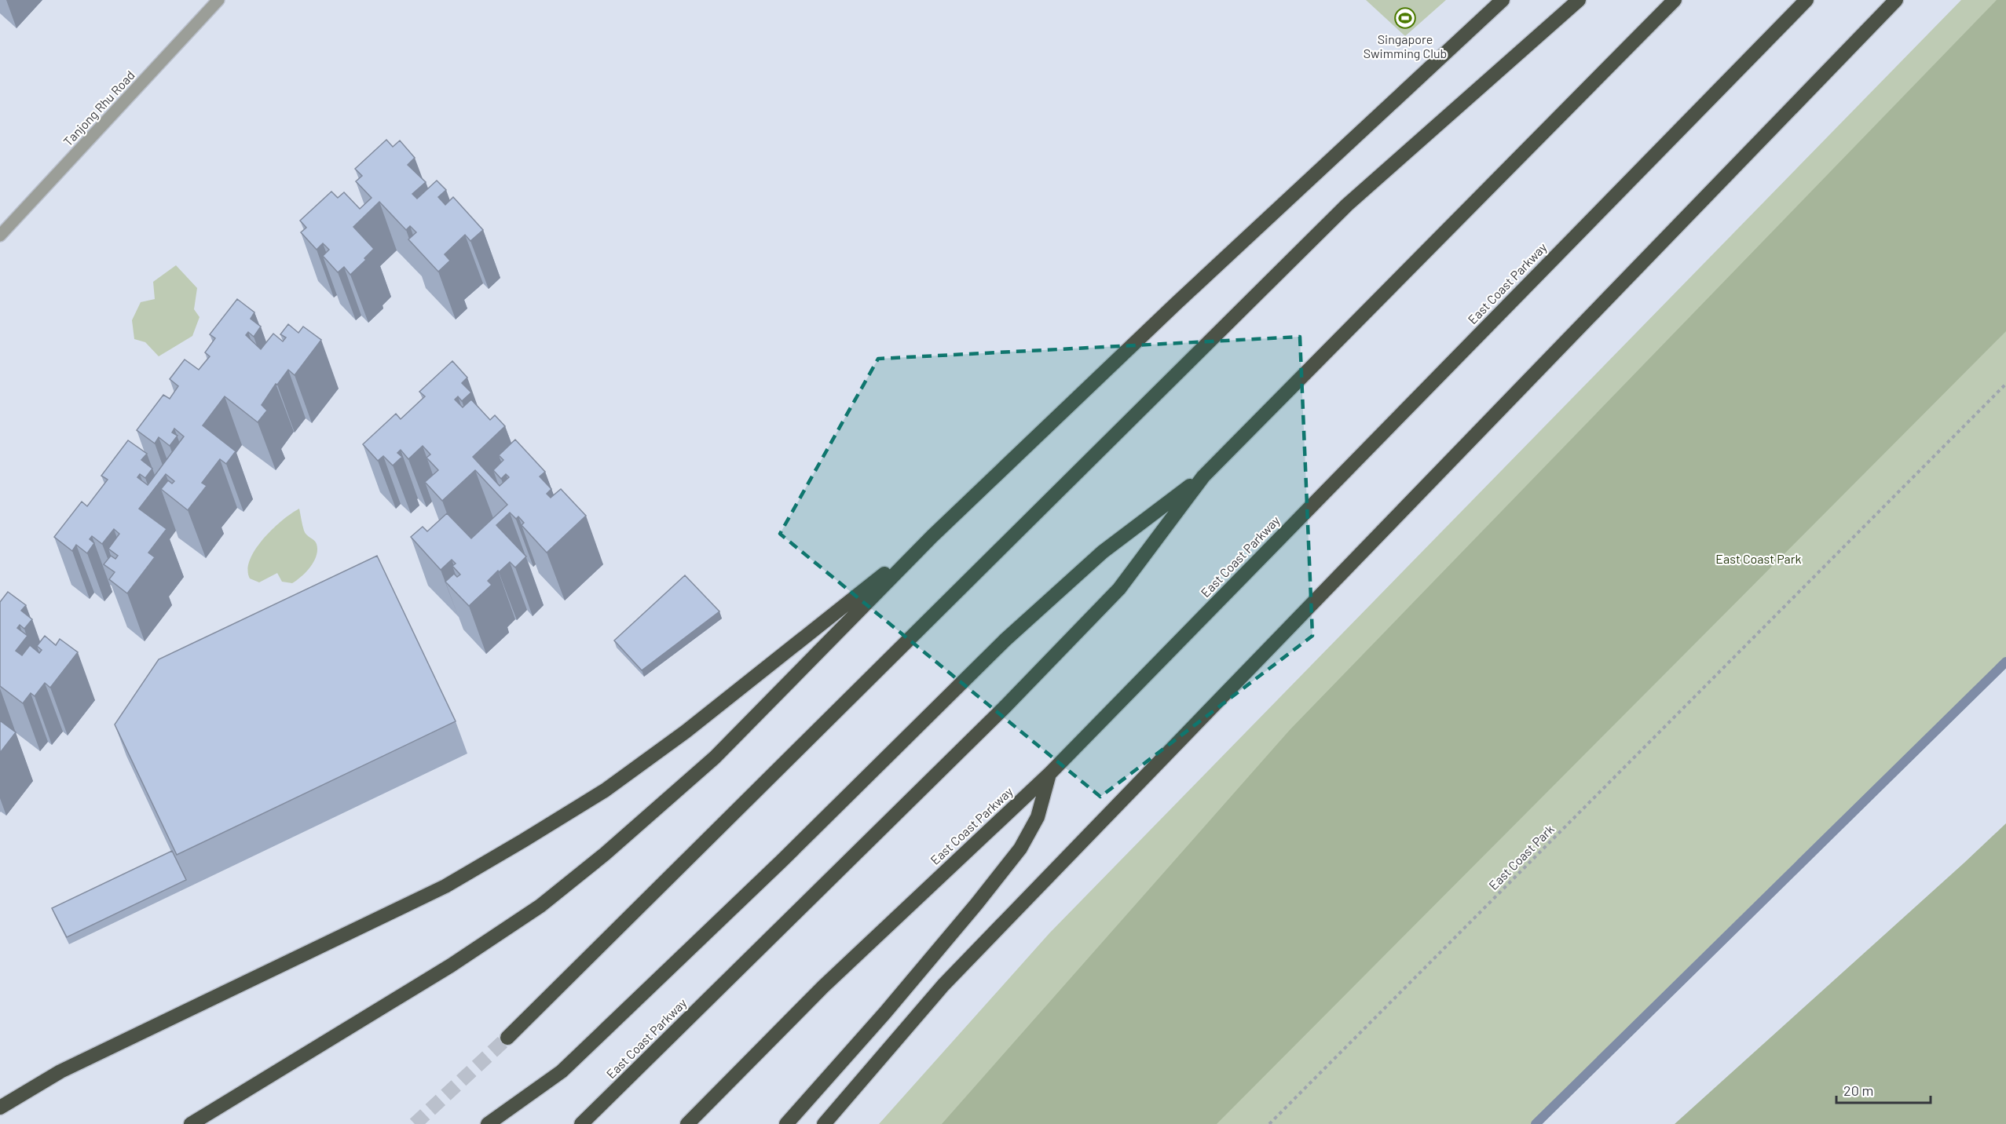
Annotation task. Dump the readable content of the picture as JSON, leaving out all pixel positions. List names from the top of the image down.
{
  "streets": {
    "highway": ["East Coast Parkway"],
    "street": ["Tanjong Rhu Road"],
    "path": ["East Coast Park"]
  },
  "parks": ["East Coast Park"],
  "places": {
    "sports": ["Singapore Swimming Club"]
  },
  "scale_bar": "20 m"
}
